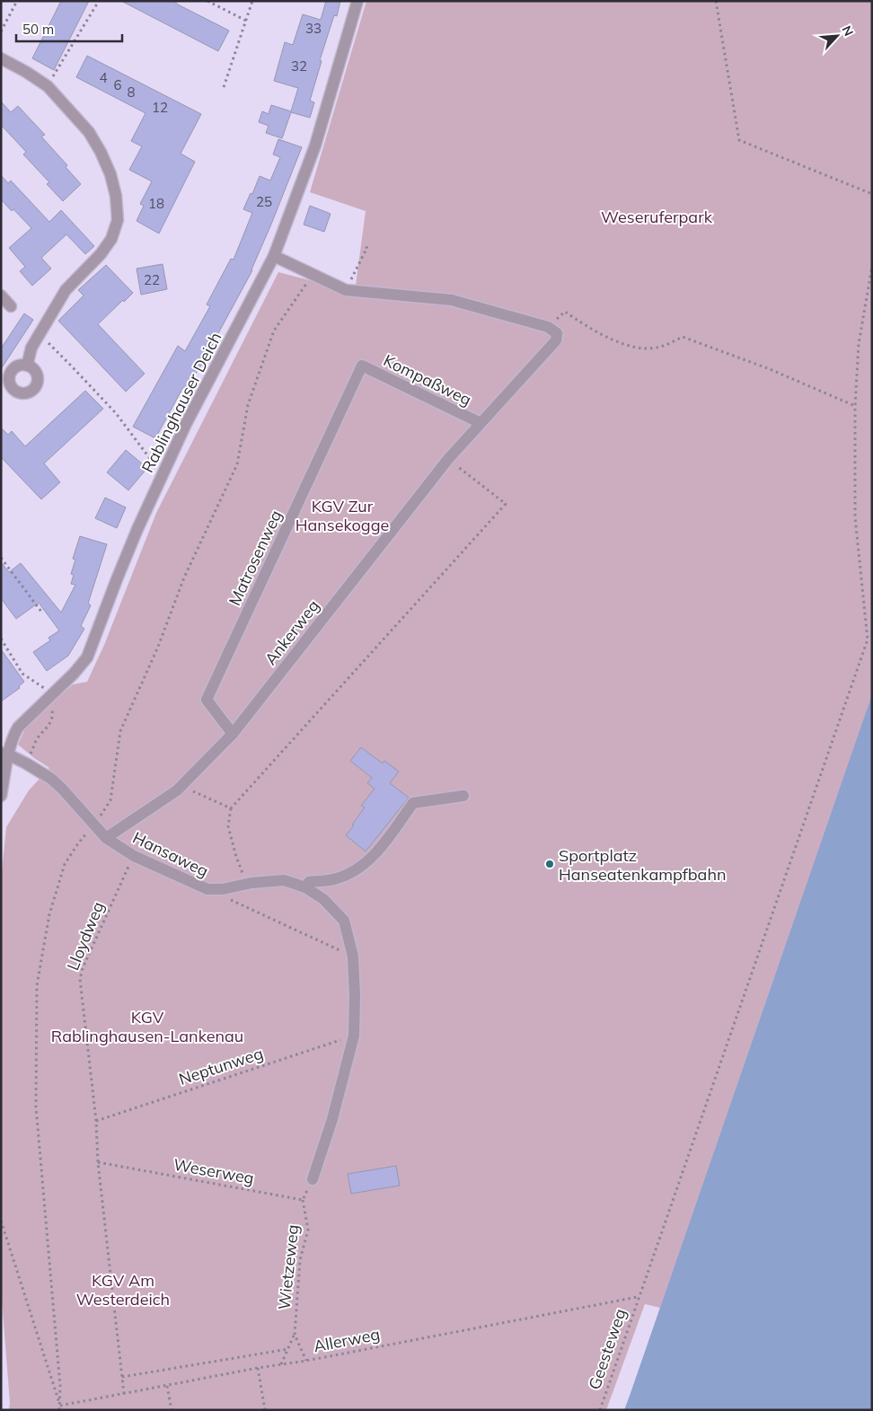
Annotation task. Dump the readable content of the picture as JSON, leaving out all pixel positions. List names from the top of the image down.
{
  "streets": {
    "street": [
      "Kompaßweg",
      "Rablinghauser Deich",
      "Matrosenweg",
      "Ankerweg",
      "Hansaweg"
    ],
    "path": [
      "Lloydweg",
      "Neptunweg",
      "Weserweg",
      "Wietzeweg",
      "Allerweg",
      "Geesteweg"
    ]
  },
  "crossings": [
    ["Kompaßweg", "Matrosenweg"],
    ["Kompaßweg", "Ankerweg"],
    ["Rablinghauser Deich", "Hansaweg"],
    ["Matrosenweg", "Ankerweg"],
    ["Ankerweg", "Hansaweg"],
    ["Hansaweg", "Lloydweg"],
    ["Hansaweg", "Neptunweg"],
    ["Lloydweg", "Neptunweg"],
    ["Lloydweg", "Weserweg"],
    ["Weserweg", "Wietzeweg"],
    ["Wietzeweg", "Allerweg"],
    ["Allerweg", "Geesteweg"]
  ],
  "parks": [
    "Weseruferpark",
    "KGV Zur Hansekogge",
    "KGV Rablinghausen-Lankenau",
    "KGV Am Westerdeich"
  ],
  "places": ["Sportplatz Hanseatenkampfbahn"],
  "house_numbers": [
    "33",
    "32",
    "4",
    "6",
    "8",
    "12",
    "25",
    "18",
    "22"
  ],
  "scale_bar": "50 m",
  "north": "top right"
}
